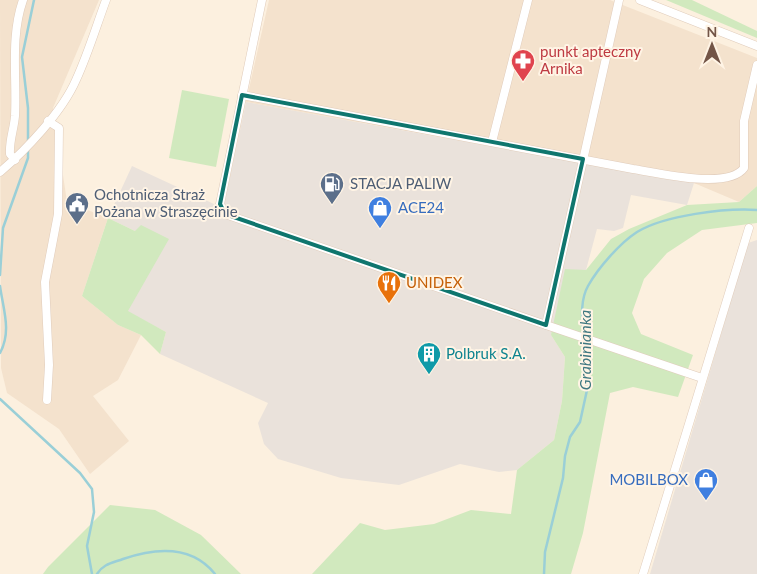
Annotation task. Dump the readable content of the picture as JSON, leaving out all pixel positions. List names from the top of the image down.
{
  "water": ["Grabinianka"],
  "places": {
    "pharmacy": ["punkt apteczny Arnika"],
    "fuel station": ["STACJA PALIW"],
    "public building": ["Ochotnicza Straż Pożana w Straszęcinie"],
    "shop": ["ACE24", "MOBILBOX"],
    "restaurant": ["UNIDEX"],
    "building": ["Polbruk S.A."]
  },
  "north": "top"
}
